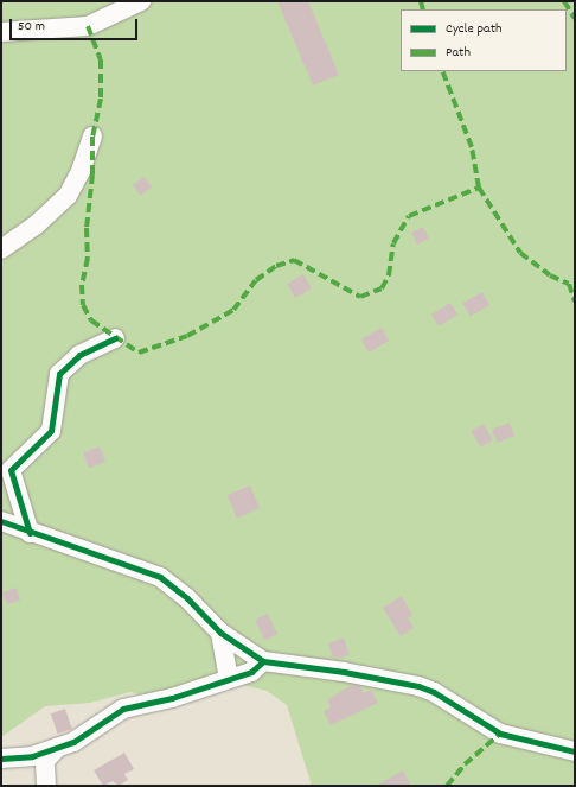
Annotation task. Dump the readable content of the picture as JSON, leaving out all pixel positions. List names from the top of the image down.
{
  "legend": ["Cycle path", "Path"],
  "scale_bar": "50 m"
}
